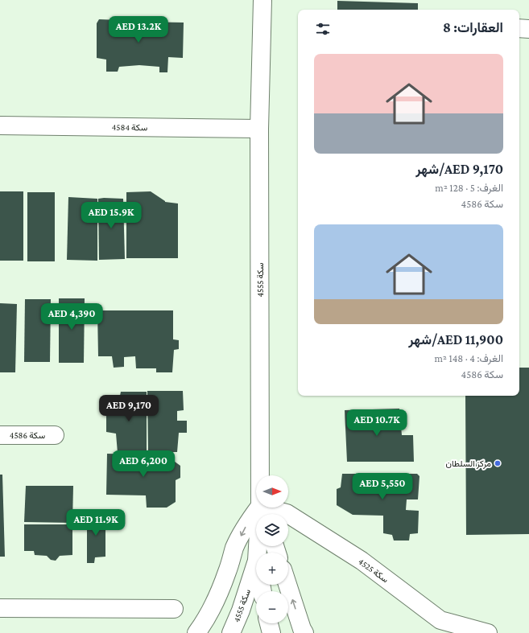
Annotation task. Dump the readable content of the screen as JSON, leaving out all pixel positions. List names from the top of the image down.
{
  "streets": {
    "street": [
      "سكة 4584",
      "سكة 4555",
      "سكة 4586",
      "سكة 4525"
    ]
  },
  "crossings": [
    ["سكة 4584", "سكة 4555"],
    ["سكة 4555", "سكة 4525"]
  ],
  "places": ["مركز السلطان"],
  "north": "right",
  "page": {
    "heading": "العقارات: 8",
    "price": [
      "AED 13.2K",
      "AED 15.9K",
      "AED 4,390",
      "AED 9,170",
      "AED 10.7K",
      "AED 6,200",
      "AED 5,550",
      "AED 11.9K"
    ],
    "list": [
      {
        "name": "AED 9,170/شهر",
        "note": "الغرف: 5 · 128 m² · سكة 4586"
      },
      {
        "name": "AED 11,900/شهر",
        "note": "الغرف: 4 · 148 m² · سكة 4586"
      }
    ],
    "map_buttons": ["+", "−"]
  }
}
